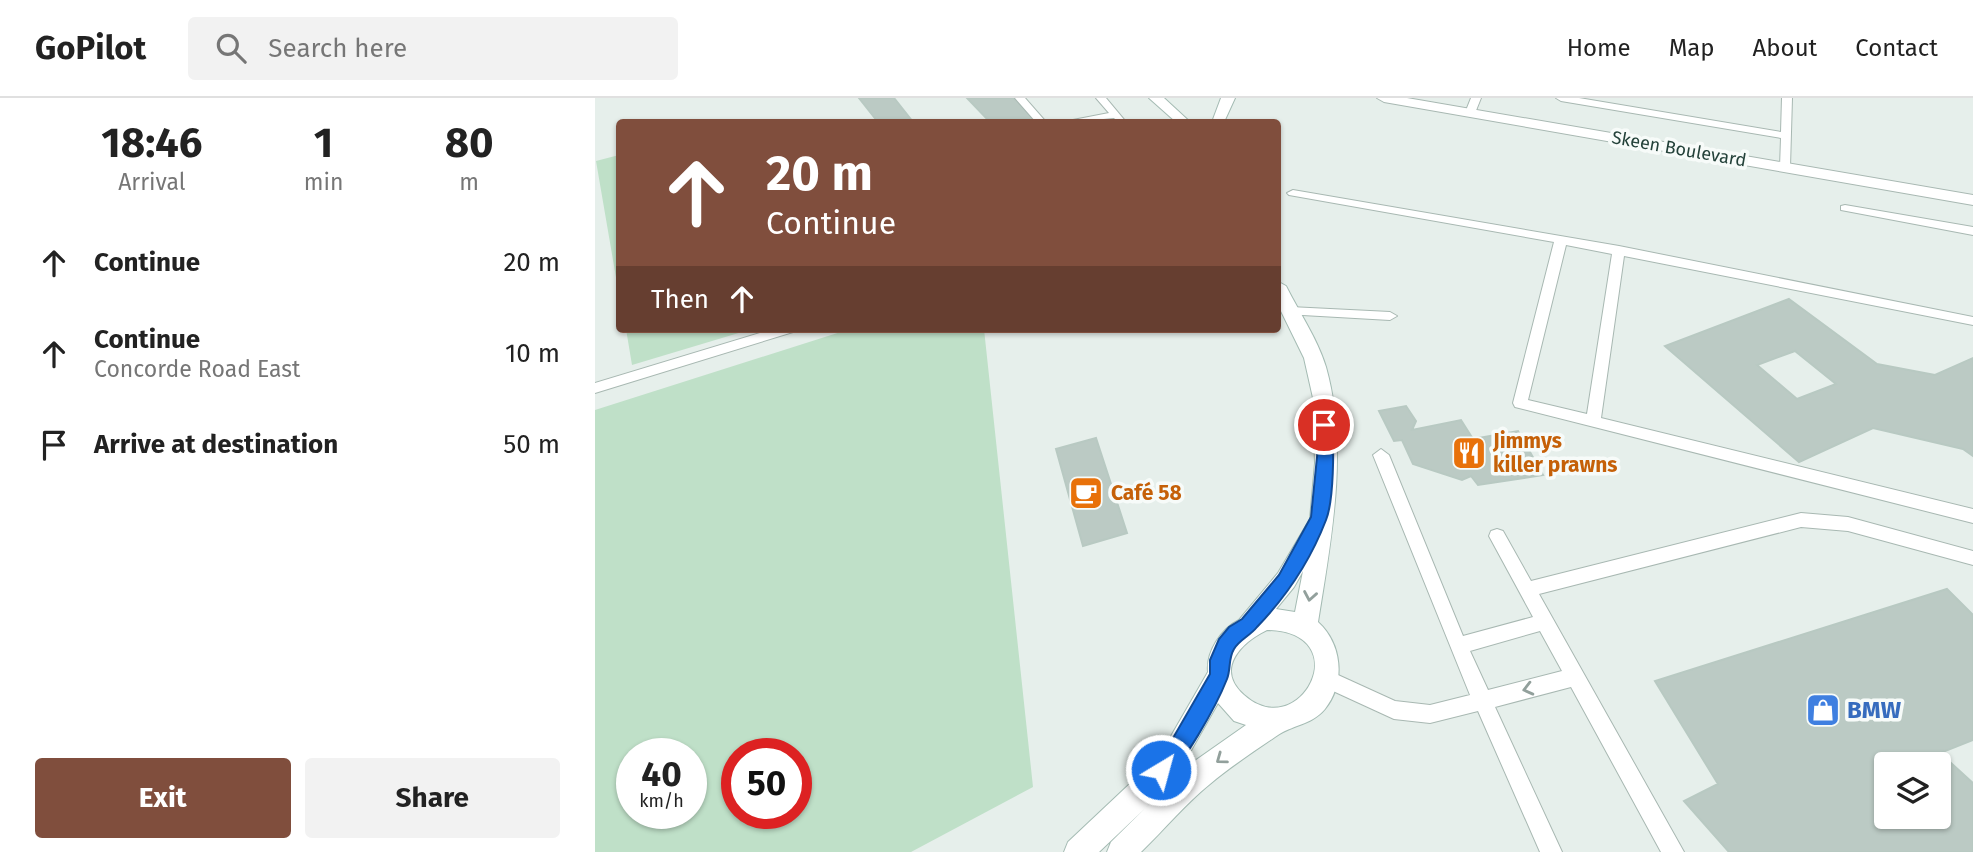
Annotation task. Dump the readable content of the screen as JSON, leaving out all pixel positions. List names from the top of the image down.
{
  "streets": {
    "main road": ["Skeen Boulevard"]
  },
  "places": {
    "restaurant": ["Jimmys killer prawns"],
    "cafe": ["Café 58"],
    "shop": ["BMW"]
  },
  "page": {
    "header": "GoPilot",
    "search": "Search here",
    "nav": [
      "Home",
      "Map",
      "About",
      "Contact"
    ],
    "eta": [
      "18:46",
      "Arrival",
      "1",
      "min",
      "80",
      "m"
    ],
    "turn": ["20 m", "Continue"],
    "list": [
      {
        "name": "Continue",
        "value": "20 m"
      },
      {
        "name": "Continue",
        "note": "Concorde Road East",
        "value": "10 m"
      },
      {
        "name": "Arrive at destination",
        "value": "50 m"
      }
    ],
    "then": "Then",
    "speed": "40 km/h",
    "limit": "50",
    "buttons": ["Exit", "Share"]
  }
}
